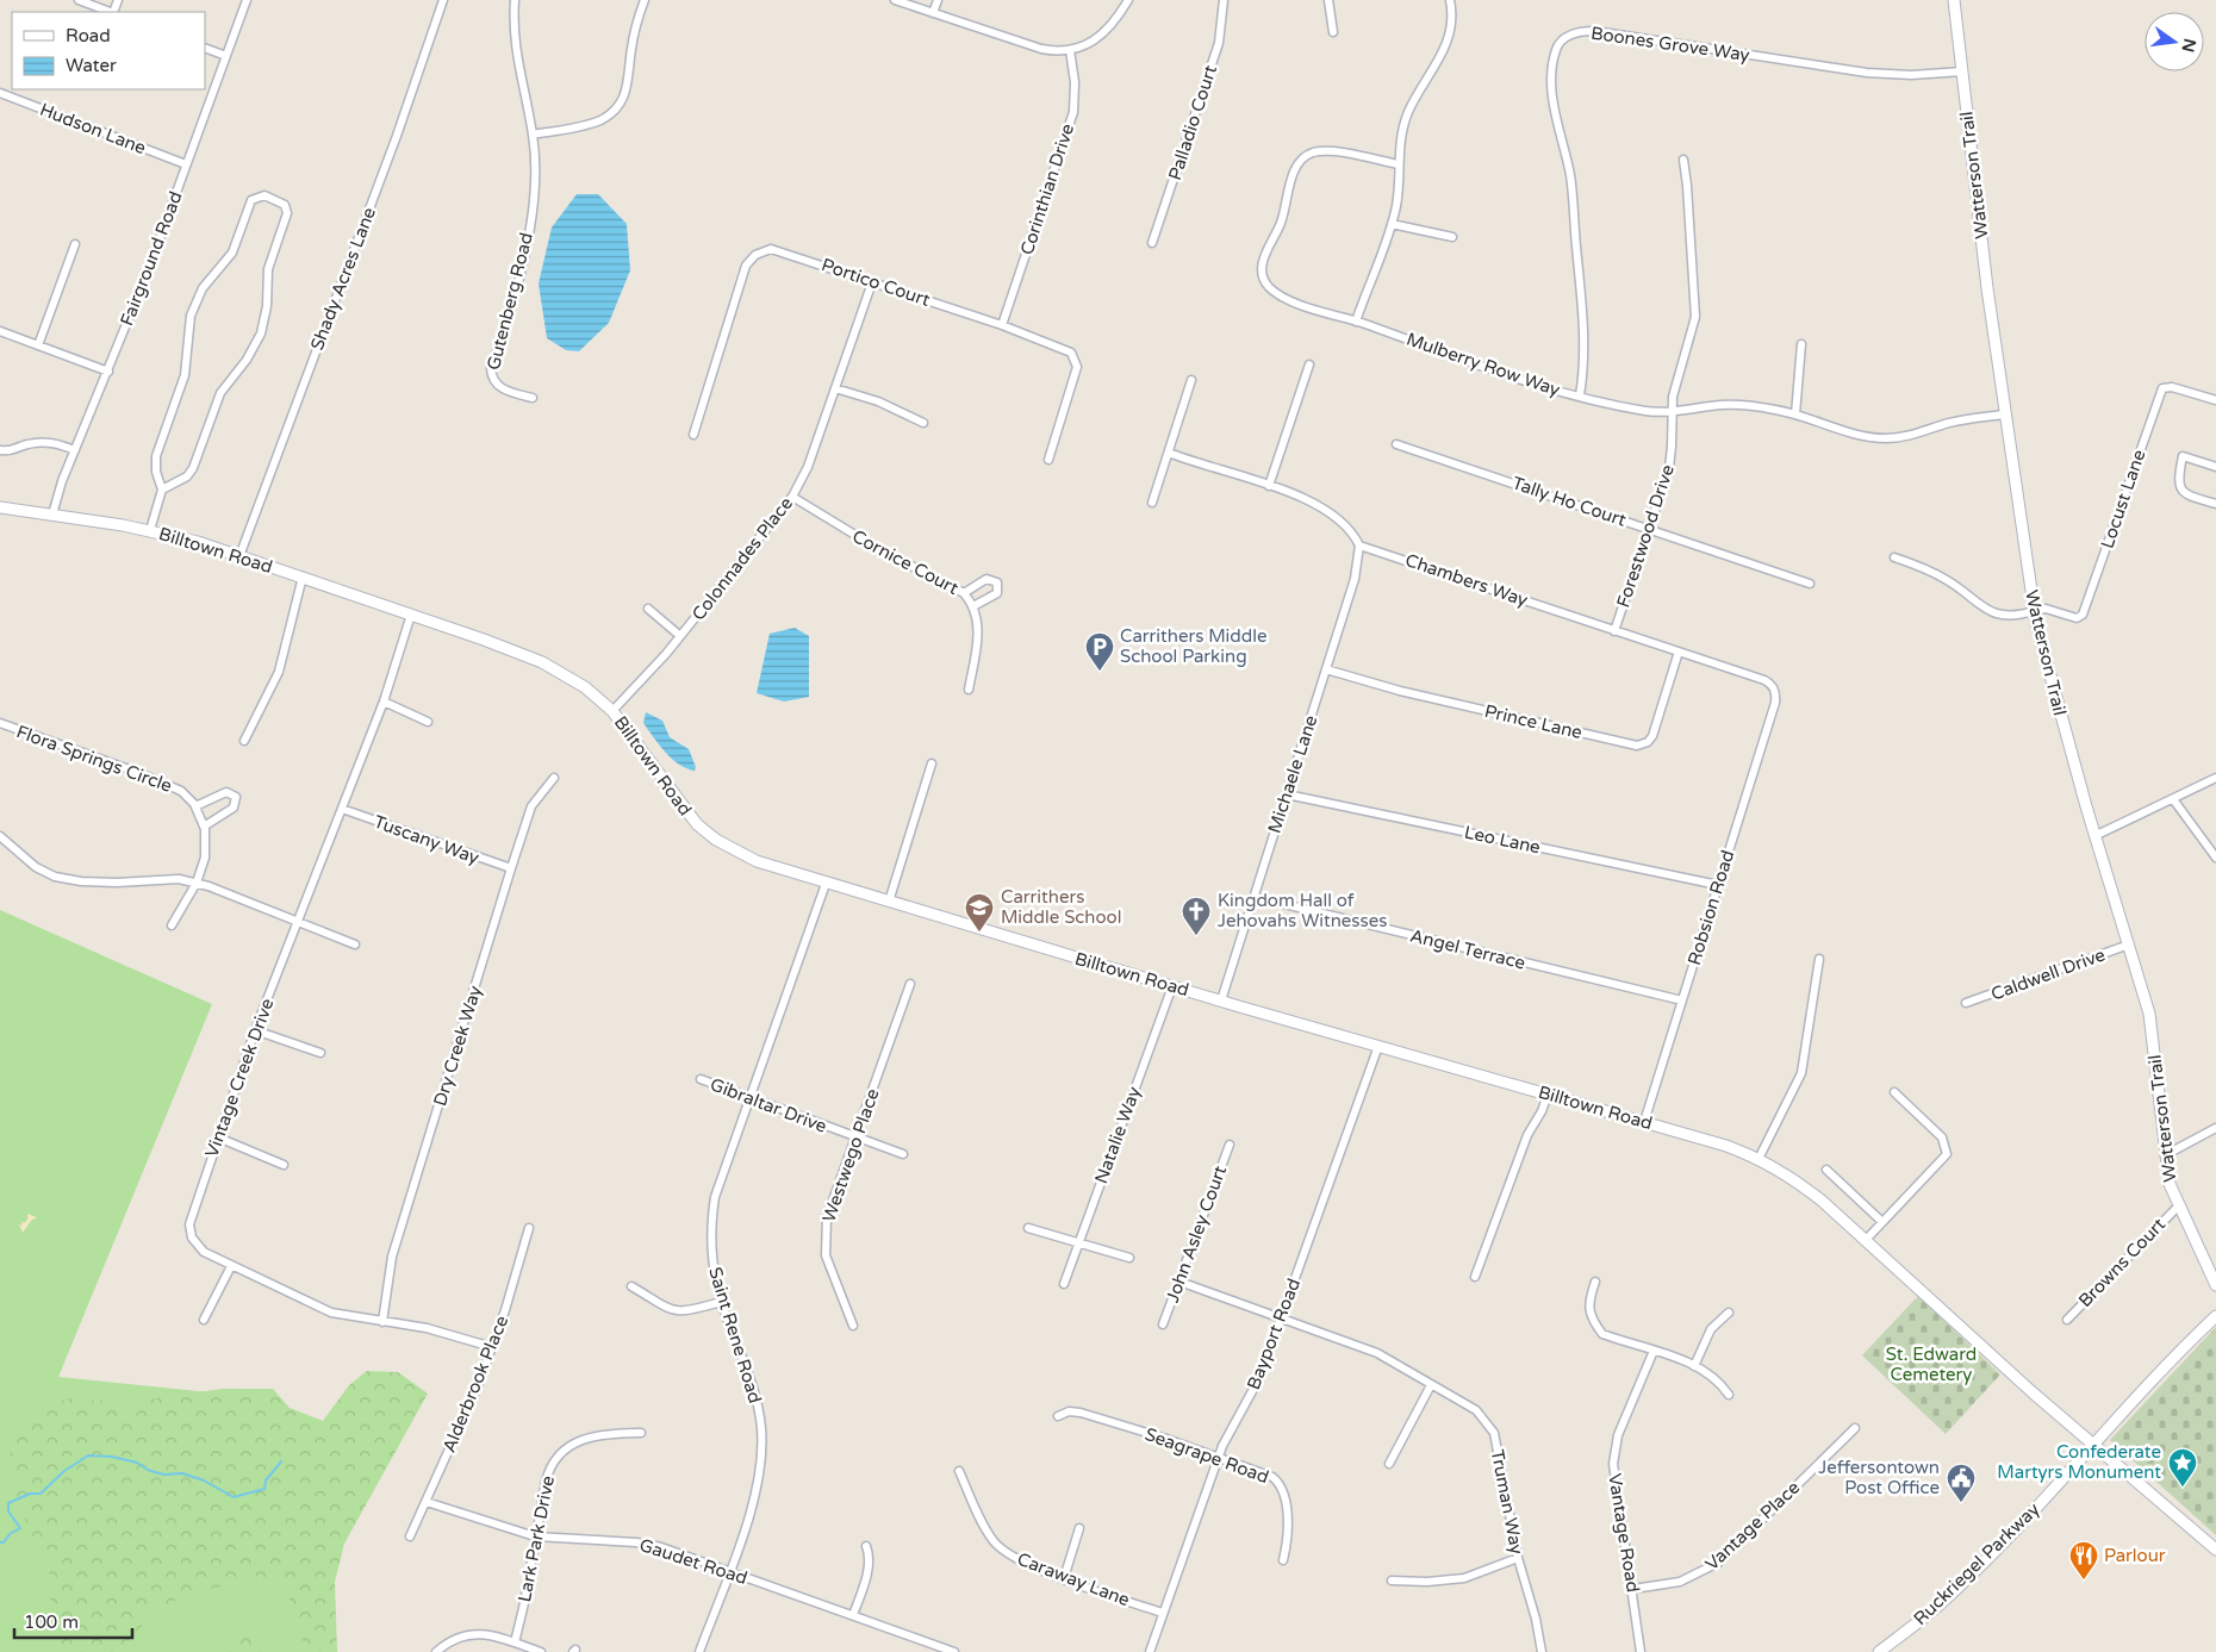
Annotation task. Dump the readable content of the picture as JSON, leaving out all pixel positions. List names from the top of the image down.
{
  "streets": {
    "main road": ["Watterson Trail", "Billtown Road", "Ruckriegel Parkway"],
    "street": [
      "Boones Grove Way",
      "Palladio Court",
      "Hudson Lane",
      "Corinthian Drive",
      "Fairground Road",
      "Shady Acres Lane",
      "Portico Court",
      "Gutenberg Road",
      "Mulberry Row Way",
      "Locust Lane",
      "Tally Ho Court",
      "Forestwood Drive",
      "Colonnades Place",
      "Cornice Court",
      "Chambers Way",
      "Prince Lane",
      "Flora Springs Circle",
      "Michaele Lane",
      "Tuscany Way",
      "Leo Lane",
      "Robsion Road",
      "Angel Terrace",
      "Caldwell Drive",
      "Dry Creek Way",
      "Vintage Creek Drive",
      "Gibraltar Drive",
      "Natalie Way",
      "Westwego Place",
      "John Asley Court",
      "Browns Court",
      "Bayport Road",
      "Saint Rene Road",
      "Alderbrook Place",
      "Seagrape Road",
      "Truman Way",
      "Vantage Place",
      "Vantage Road",
      "Lark Park Drive",
      "Gaudet Road",
      "Caraway Lane"
    ]
  },
  "crossings": [
    ["Boones Grove Way", "Watterson Trail"],
    ["Boones Grove Way", "Mulberry Row Way"],
    ["Hudson Lane", "Fairground Road"],
    ["Watterson Trail", "Mulberry Row Way"],
    ["Watterson Trail", "Locust Lane"],
    ["Watterson Trail", "Caldwell Drive"],
    ["Watterson Trail", "Browns Court"],
    ["Corinthian Drive", "Portico Court"],
    ["Fairground Road", "Billtown Road"],
    ["Shady Acres Lane", "Billtown Road"],
    ["Portico Court", "Colonnades Place"],
    ["Mulberry Row Way", "Forestwood Drive"],
    ["Tally Ho Court", "Forestwood Drive"],
    ["Forestwood Drive", "Chambers Way"],
    ["Billtown Road", "Colonnades Place"],
    ["Billtown Road", "Michaele Lane"],
    ["Billtown Road", "Robsion Road"],
    ["Billtown Road", "Vintage Creek Drive"],
    ["Billtown Road", "Natalie Way"],
    ["Billtown Road", "Bayport Road"],
    ["Billtown Road", "Saint Rene Road"],
    ["Billtown Road", "Ruckriegel Parkway"],
    ["Colonnades Place", "Cornice Court"],
    ["Chambers Way", "Prince Lane"],
    ["Chambers Way", "Michaele Lane"],
    ["Chambers Way", "Robsion Road"],
    ["Prince Lane", "Michaele Lane"],
    ["Michaele Lane", "Leo Lane"],
    ["Michaele Lane", "Angel Terrace"],
    ["Tuscany Way", "Dry Creek Way"],
    ["Tuscany Way", "Vintage Creek Drive"],
    ["Leo Lane", "Robsion Road"],
    ["Robsion Road", "Angel Terrace"],
    ["Dry Creek Way", "Vintage Creek Drive"],
    ["Vintage Creek Drive", "Alderbrook Place"],
    ["Gibraltar Drive", "Westwego Place"],
    ["Gibraltar Drive", "Saint Rene Road"],
    ["John Asley Court", "Truman Way"],
    ["Bayport Road", "Seagrape Road"],
    ["Bayport Road", "Truman Way"],
    ["Bayport Road", "Caraway Lane"],
    ["Saint Rene Road", "Gaudet Road"],
    ["Alderbrook Place", "Gaudet Road"],
    ["Vantage Place", "Vantage Road"],
    ["Lark Park Drive", "Gaudet Road"]
  ],
  "parks": ["St. Edward Cemetery"],
  "places": {
    "parking": ["Carrithers Middle School Parking"],
    "school or university": ["Carrithers Middle School"],
    "church": ["Kingdom Hall of Jehovahs Witnesses"],
    "place": ["Confederate Martyrs Monument"],
    "public building": ["Jeffersontown Post Office"],
    "restaurant": ["Parlour"]
  },
  "legend": ["Road", "Water"],
  "scale_bar": "100 m",
  "north": "right"
}
